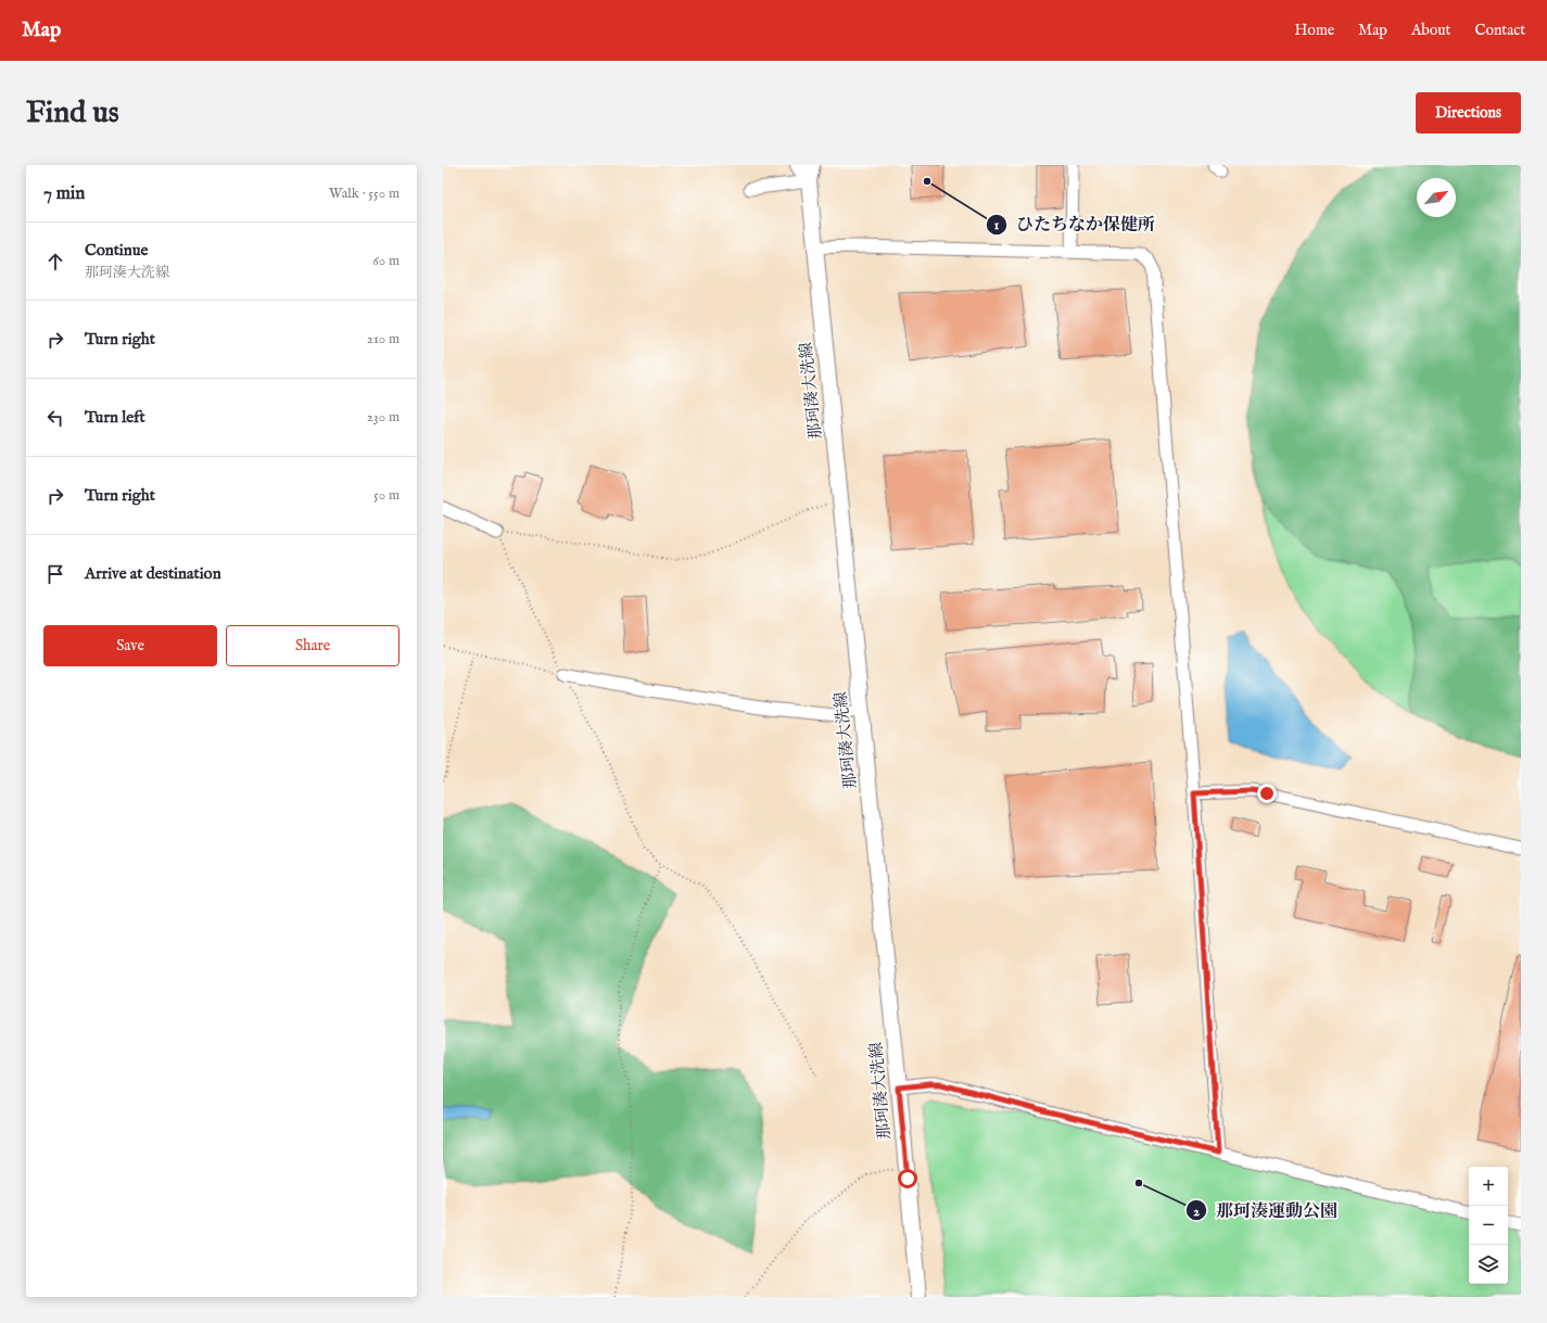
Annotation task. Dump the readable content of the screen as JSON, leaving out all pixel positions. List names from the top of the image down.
{
  "streets": {
    "main road": ["那珂湊大洗線"]
  },
  "places": ["ひたちなか保健所", "那珂湊運動公園"],
  "north": "top right",
  "page": {
    "header": "Map",
    "nav": [
      "Home",
      "Map",
      "About",
      "Contact"
    ],
    "buttons": [
      "Directions",
      ["Save", "Share"]
    ],
    "title": "Find us",
    "heading": ["7 min", "Walk · 550 m"],
    "list": [
      ["Continue", "那珂湊大洗線", "60 m"],
      ["Turn right", "210 m"],
      ["Turn left", "230 m"],
      ["Turn right", "50 m"],
      "Arrive at destination"
    ],
    "map_buttons": ["+", "−"]
  }
}
